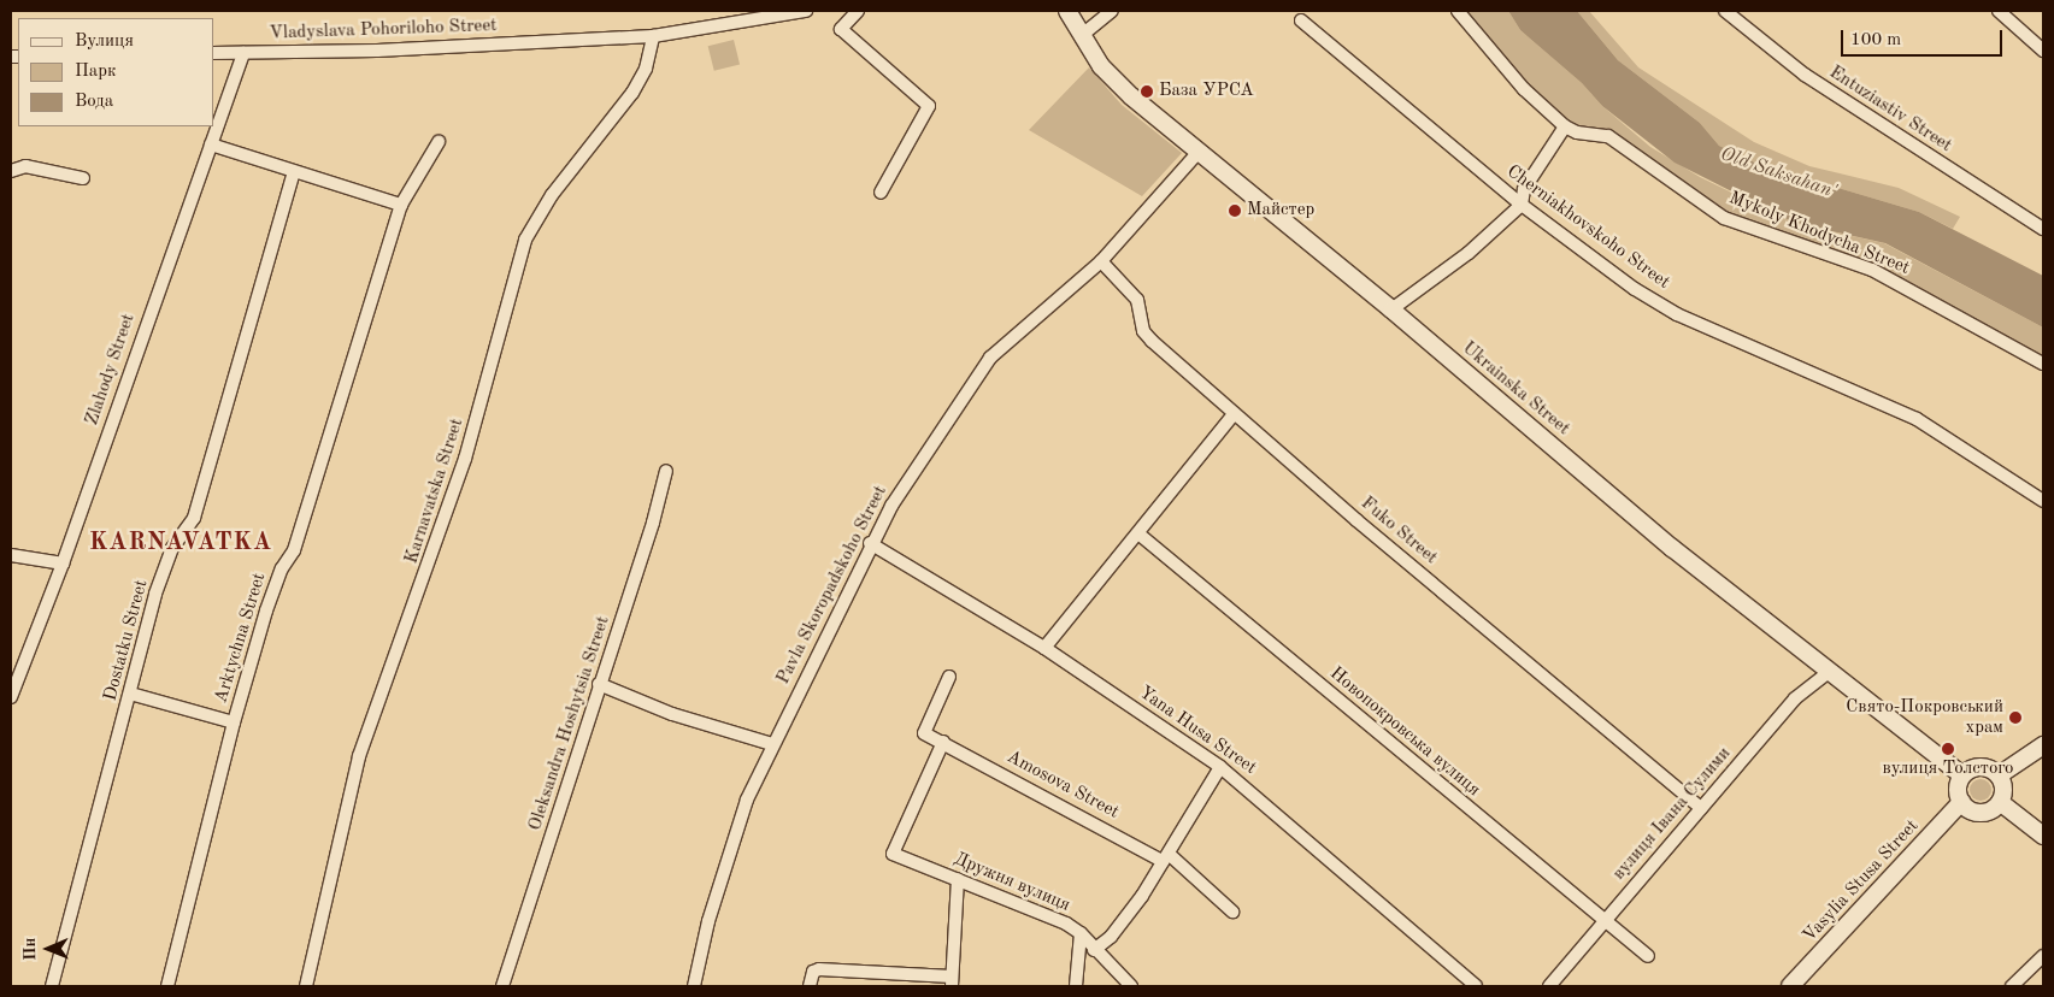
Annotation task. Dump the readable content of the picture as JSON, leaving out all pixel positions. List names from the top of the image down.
{
  "streets": {
    "street": [
      "Vladyslava Pohoriloho Street",
      "Entuziastiv Street",
      "Cherniakhovskoho Street",
      "Mykoly Khodycha Street",
      "Zlahody Street",
      "Ukrainska Street",
      "Karnavatska Street",
      "Fuko Street",
      "Pavla Skoropadskoho Street",
      "Arktychna Street",
      "Dostatku Street",
      "Oleksandra Hoshytsia Street",
      "Yana Husa Street",
      "Новопокровська вулиця",
      "Amosova Street",
      "вулиця Івана Сулими",
      "Vasylia Stusa Street",
      "Дружня вулиця"
    ]
  },
  "crossings": [
    ["Vladyslava Pohoriloho Street", "Zlahody Street"],
    ["Vladyslava Pohoriloho Street", "Karnavatska Street"],
    ["Ukrainska Street", "Pavla Skoropadskoho Street"],
    ["Ukrainska Street", "вулиця Івана Сулими"],
    ["Ukrainska Street", "Vasylia Stusa Street"],
    ["Fuko Street", "Pavla Skoropadskoho Street"],
    ["Fuko Street", "вулиця Івана Сулими"],
    ["Pavla Skoropadskoho Street", "Yana Husa Street"],
    ["Новопокровська вулиця", "вулиця Івана Сулими"],
    ["Amosova Street", "Дружня вулиця"]
  ],
  "districts": ["KARNAVATKA"],
  "water": ["Old Saksahan'"],
  "places": [
    "База УРСА",
    "Майстер",
    "Свято-Покровський храм",
    "вулиця Толстого"
  ],
  "legend": ["Вулиця", "Парк", "Вода"],
  "scale_bar": "100 m",
  "north": "left"
}
